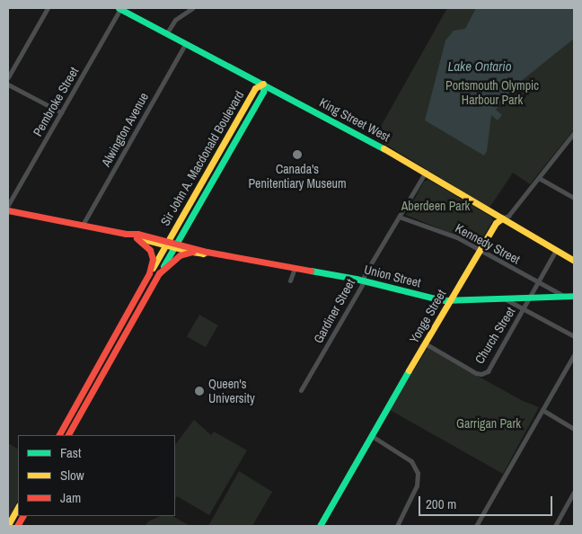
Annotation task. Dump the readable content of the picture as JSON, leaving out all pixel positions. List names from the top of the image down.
{
  "streets": {
    "main road": [
      "King Street West",
      "Sir John A. Macdonald Boulevard",
      "Union Street",
      "Yonge Street"
    ],
    "street": [
      "Pembroke Street",
      "Alwington Avenue",
      "Kennedy Street",
      "Gardiner Street",
      "Church Street"
    ]
  },
  "crossings": [
    ["Pembroke Street", "King Street West"],
    ["King Street West", "Alwington Avenue"],
    ["King Street West", "Sir John A. Macdonald Boulevard"],
    ["King Street West", "Gardiner Street"],
    ["King Street West", "Yonge Street"],
    ["King Street West", "Church Street"],
    ["Alwington Avenue", "Union Street"],
    ["Sir John A. Macdonald Boulevard", "Union Street"],
    ["Kennedy Street", "Union Street"],
    ["Kennedy Street", "Gardiner Street"],
    ["Kennedy Street", "Yonge Street"],
    ["Kennedy Street", "Church Street"],
    ["Union Street", "Gardiner Street"],
    ["Union Street", "Yonge Street"],
    ["Union Street", "Church Street"],
    ["Yonge Street", "Church Street"]
  ],
  "water": ["Lake Ontario"],
  "parks": ["Portsmouth Olympic Harbour Park", "Aberdeen Park", "Garrigan Park"],
  "places": ["Canada's Penitentiary Museum", "Queen's University"],
  "legend": ["Fast", "Slow", "Jam"],
  "scale_bar": "200 m"
}
